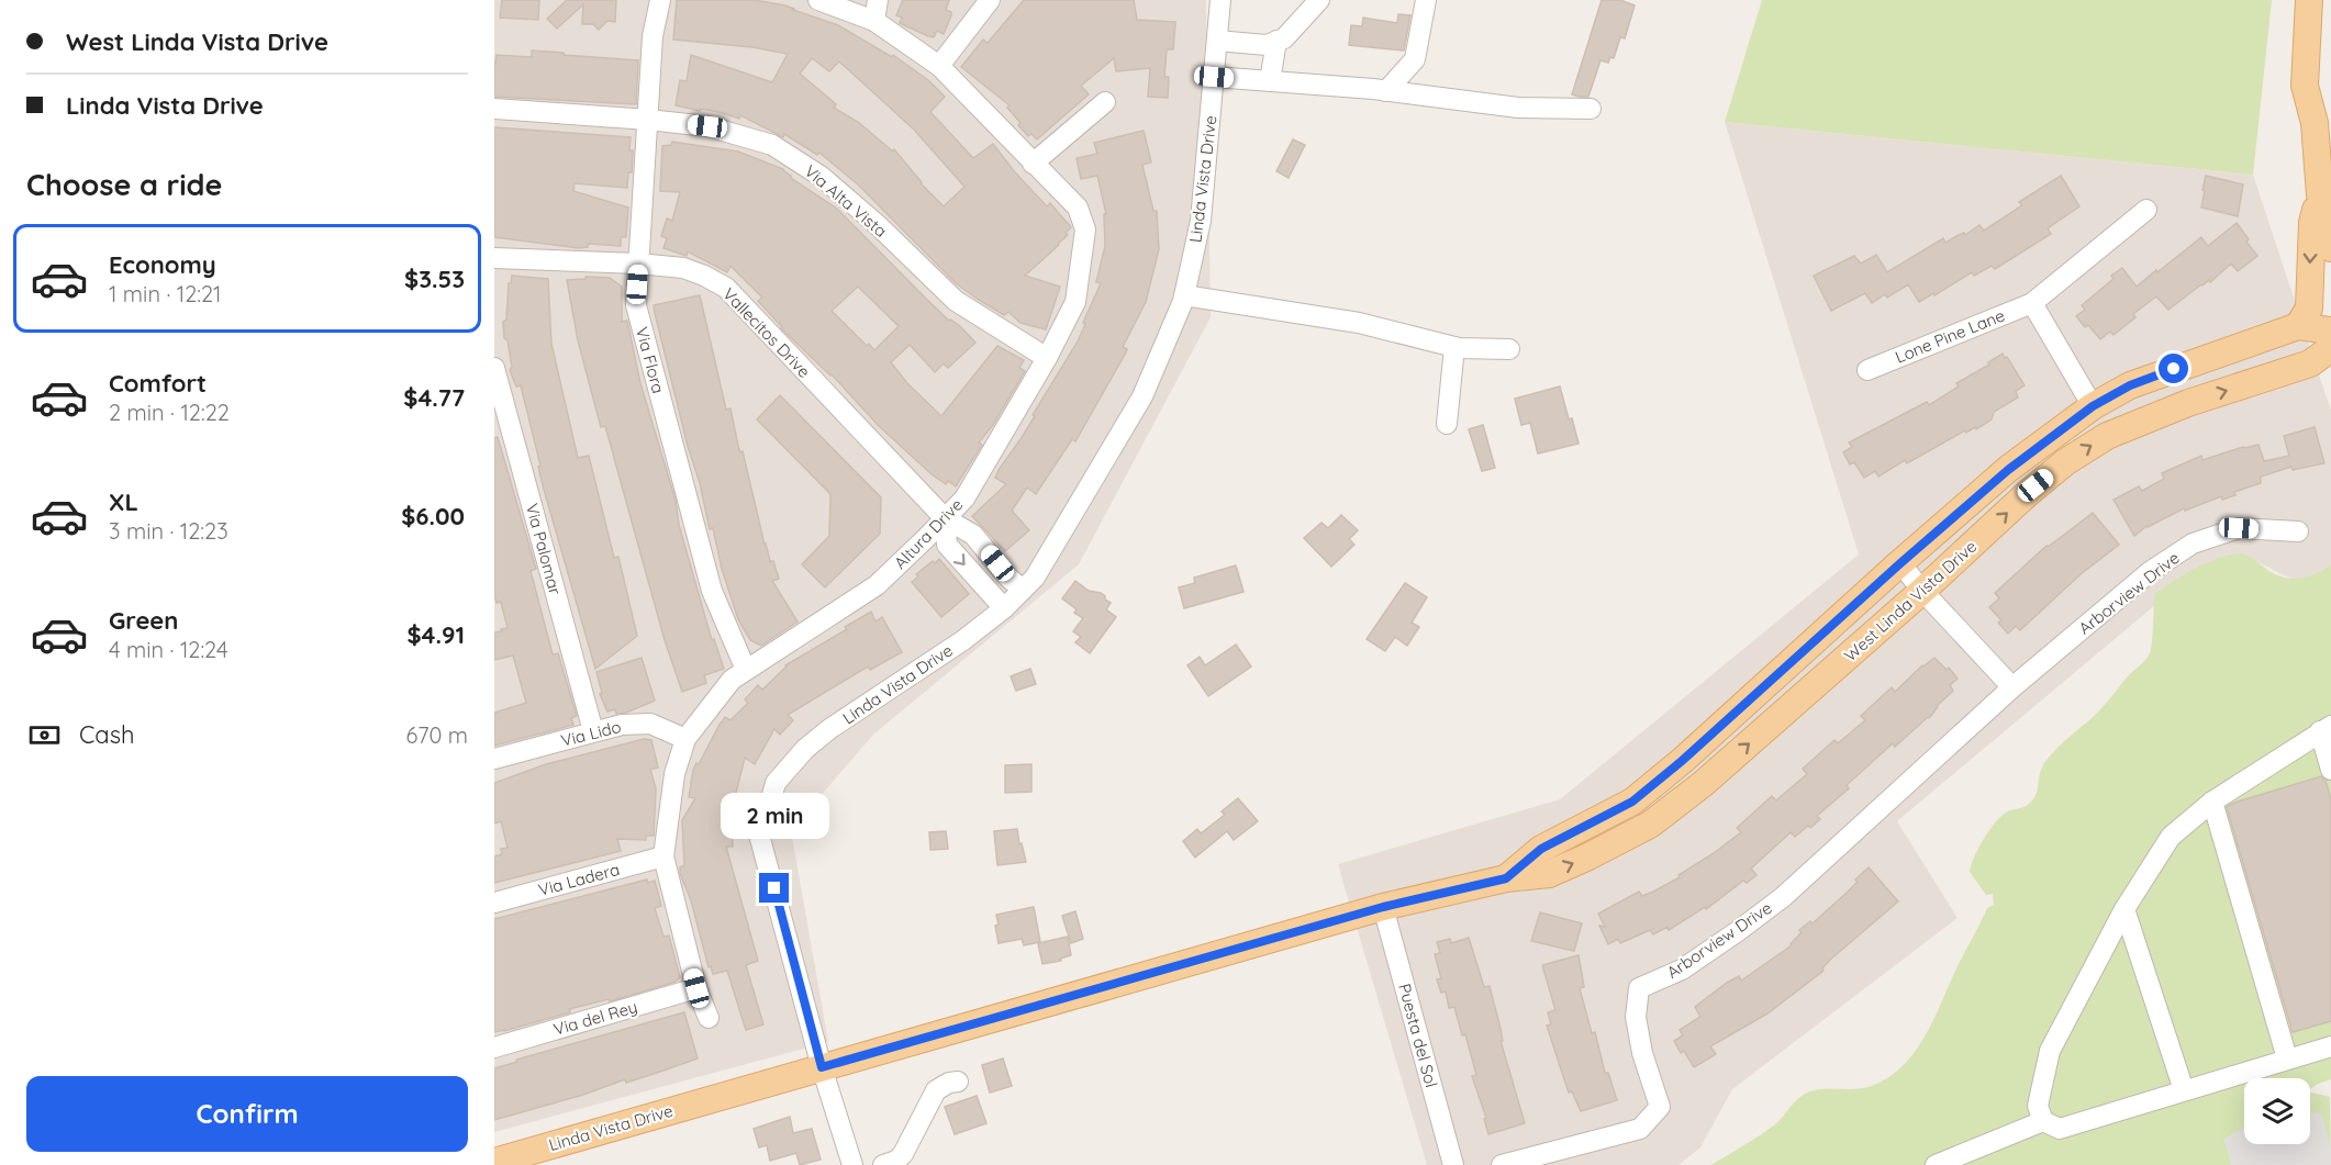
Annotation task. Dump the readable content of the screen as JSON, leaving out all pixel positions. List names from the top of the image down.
{
  "streets": {
    "main road": ["Linda Vista Drive", "West Linda Vista Drive"],
    "street": [
      "Via Alta Vista",
      "Vallecitos Drive",
      "Lone Pine Lane",
      "Via Flora",
      "Altura Drive",
      "Via Palomar",
      "Arborview Drive",
      "Via Lido",
      "Via Ladera",
      "Via del Rey",
      "Puesta del Sol"
    ]
  },
  "crossings": [
    ["Linda Vista Drive", "Vallecitos Drive"],
    ["Linda Vista Drive", "West Linda Vista Drive"],
    ["Via Alta Vista", "Via Flora"],
    ["Via Alta Vista", "Altura Drive"],
    ["Vallecitos Drive", "Via Flora"],
    ["Vallecitos Drive", "Altura Drive"],
    ["Via Flora", "Altura Drive"],
    ["Altura Drive", "Via Lido"],
    ["Altura Drive", "Via Ladera"],
    ["Altura Drive", "Via del Rey"],
    ["Via Palomar", "Via Lido"],
    ["West Linda Vista Drive", "Puesta del Sol"]
  ],
  "page": {
    "banner": ["West Linda Vista Drive", "Linda Vista Drive"],
    "heading": "Choose a ride",
    "list": [
      {
        "name": "Economy",
        "note": "1 min · 12:21",
        "value": "$3.53"
      },
      {
        "name": "Comfort",
        "note": "2 min · 12:22",
        "value": "$4.77"
      },
      {
        "name": "XL",
        "note": "3 min · 12:23",
        "value": "$6.00"
      },
      {
        "name": "Green",
        "note": "4 min · 12:24",
        "value": "$4.91"
      }
    ],
    "pay": ["Cash", "670 m"],
    "bubble": "2 min",
    "buttons": "Confirm"
  }
}
